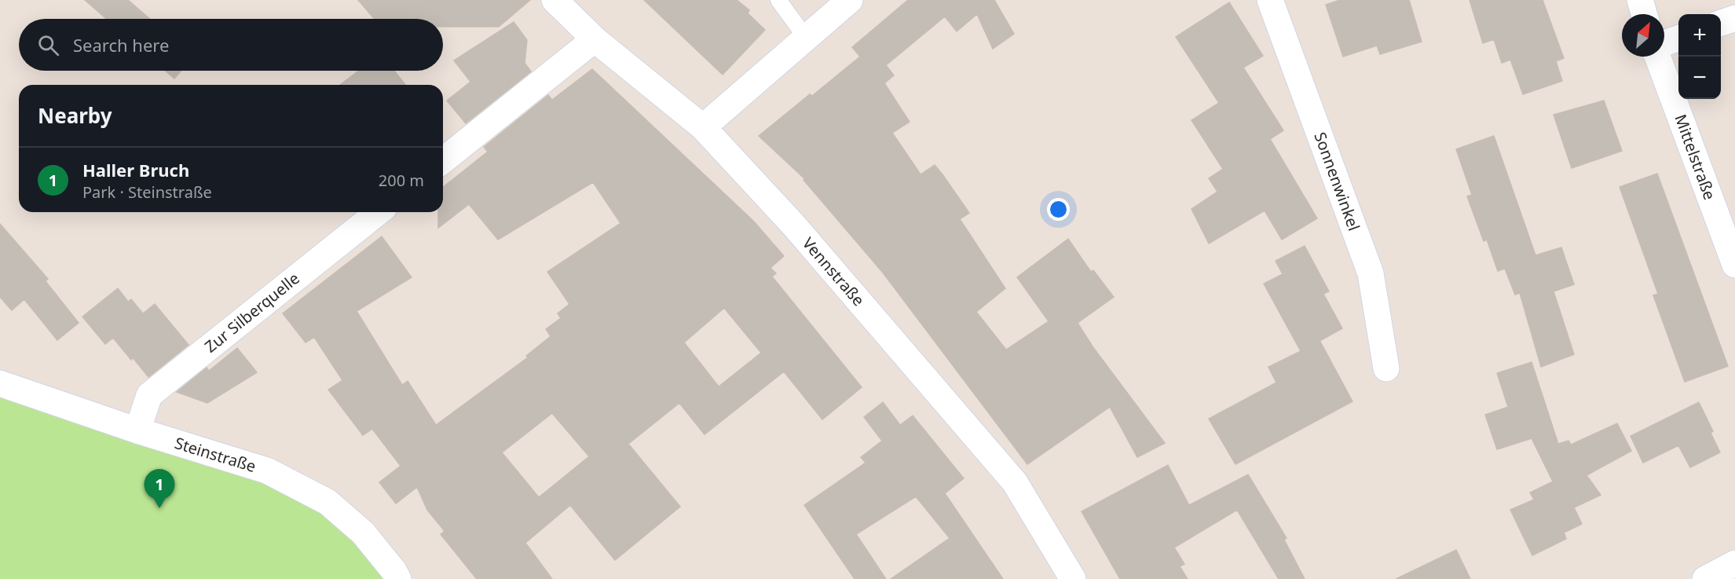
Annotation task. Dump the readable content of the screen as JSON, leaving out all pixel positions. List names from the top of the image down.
{
  "streets": {
    "street": [
      "Mittelstraße",
      "Sonnenwinkel",
      "Vennstraße",
      "Zur Silberquelle",
      "Steinstraße"
    ]
  },
  "crossings": [
    ["Zur Silberquelle", "Steinstraße"]
  ],
  "north": "top right",
  "page": {
    "map_buttons": ["+", "−"],
    "search": "Search here",
    "heading": "Nearby",
    "list": [
      {
        "mark": "1",
        "name": "Haller Bruch",
        "note": "Park · Steinstraße",
        "value": "200 m"
      }
    ],
    "pins": "1"
  }
}
